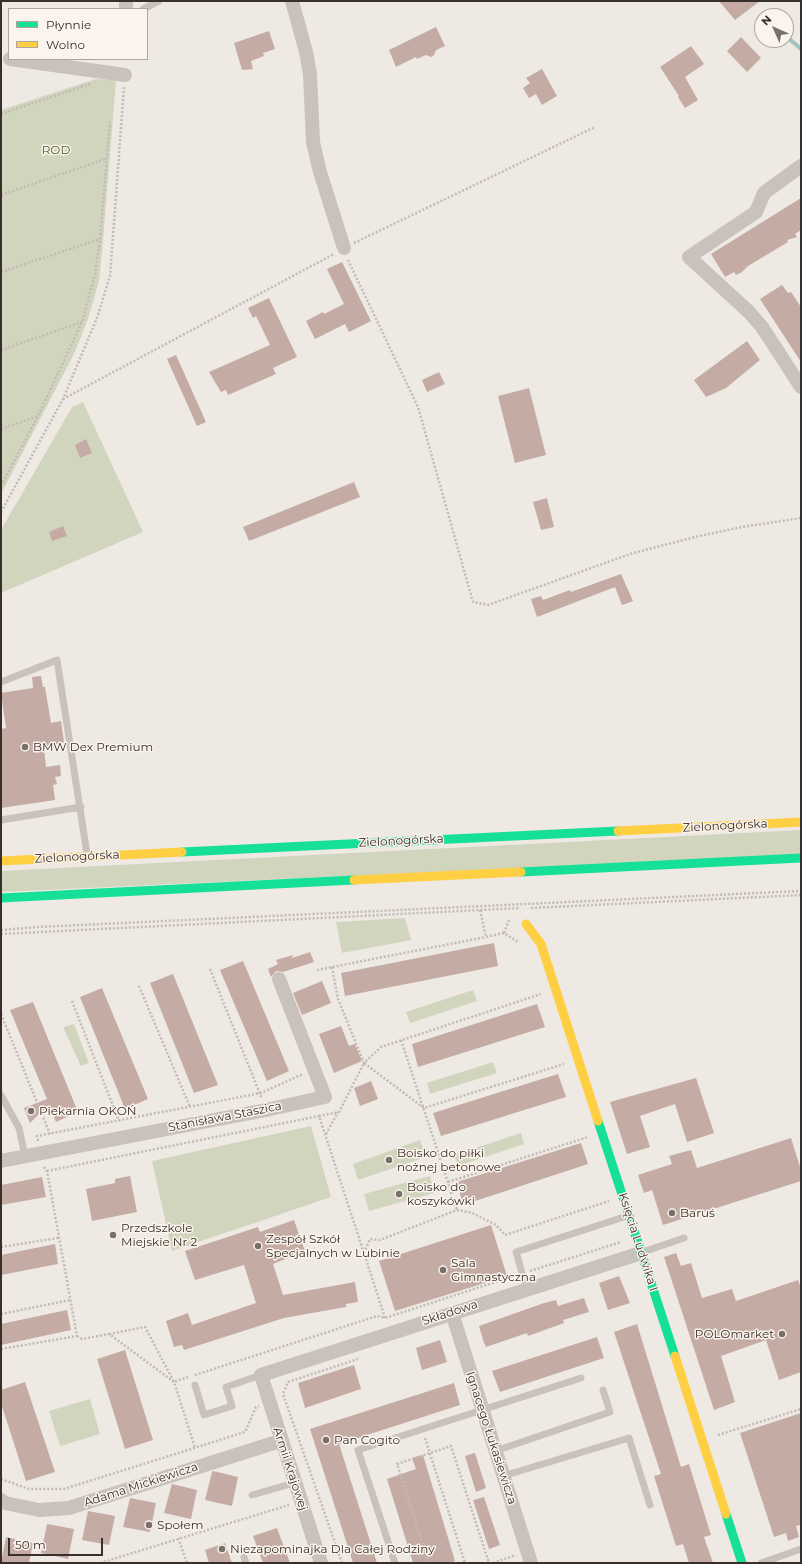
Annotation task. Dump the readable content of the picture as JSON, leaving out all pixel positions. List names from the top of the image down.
{
  "streets": {
    "main road": ["Zielonogórska", "Księcia Ludwika I"],
    "street": [
      "Stanisława Staszica",
      "Składowa",
      "Ignacego Łukasiewicza",
      "Armii Krajowej",
      "Adama Mickiewicza"
    ]
  },
  "crossings": [
    ["Księcia Ludwika I", "Składowa"],
    ["Składowa", "Ignacego Łukasiewicza"],
    ["Składowa", "Armii Krajowej"],
    ["Armii Krajowej", "Adama Mickiewicza"]
  ],
  "parks": ["ROD"],
  "places": [
    "BMW Dex Premium",
    "Piekarnia OKOŃ",
    "Boisko do piłki nożnej betonowe",
    "Boisko do koszykówki",
    "Baruś",
    "Przedszkole Miejskie Nr 2",
    "Zespół Szkół Specjalnych w Lubinie",
    "Sala Gimnastyczna",
    "POLOmarket",
    "Pan Cogito",
    "Społem",
    "Niezapominajka Dla Całej Rodziny"
  ],
  "legend": ["Płynnie", "Wolno"],
  "scale_bar": "50 m",
  "north": "top left"
}
